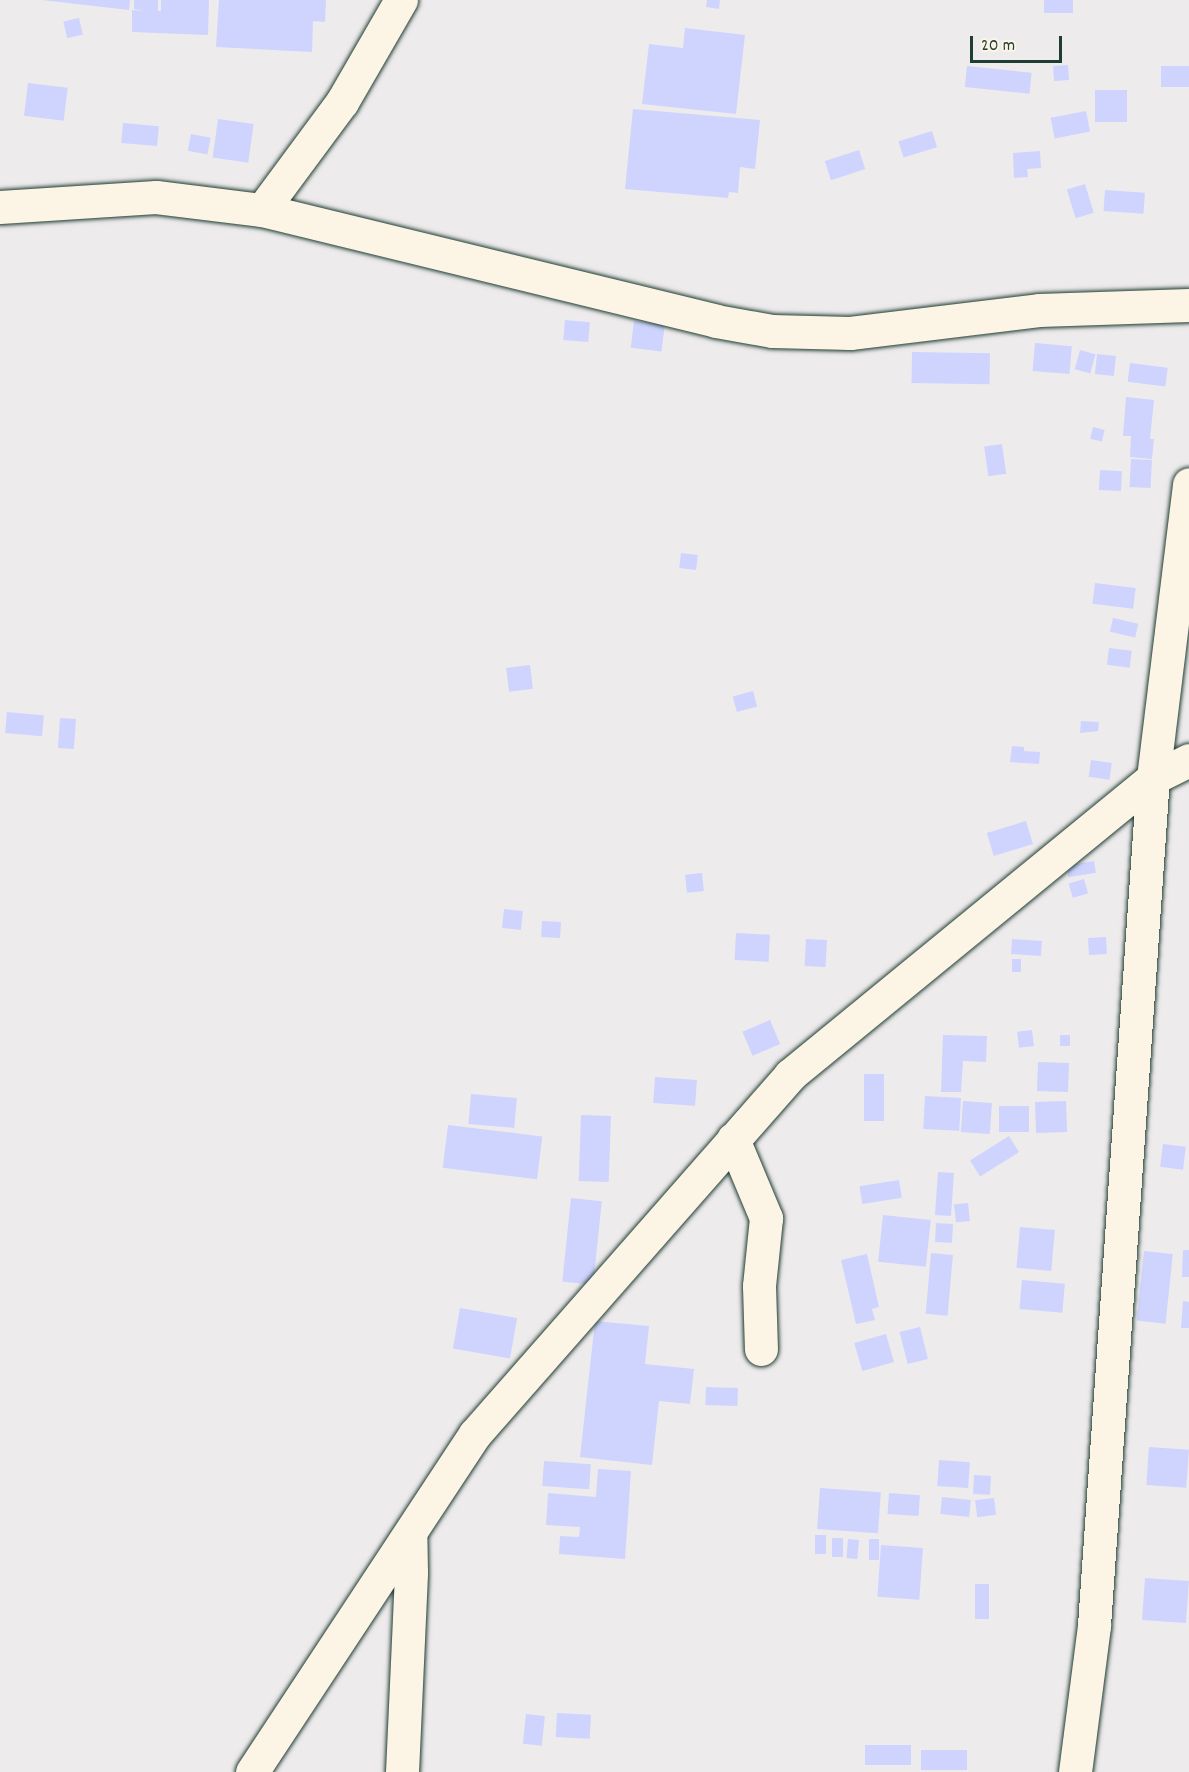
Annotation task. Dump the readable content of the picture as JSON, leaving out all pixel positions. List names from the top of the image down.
{
  "scale_bar": "20 m"
}
